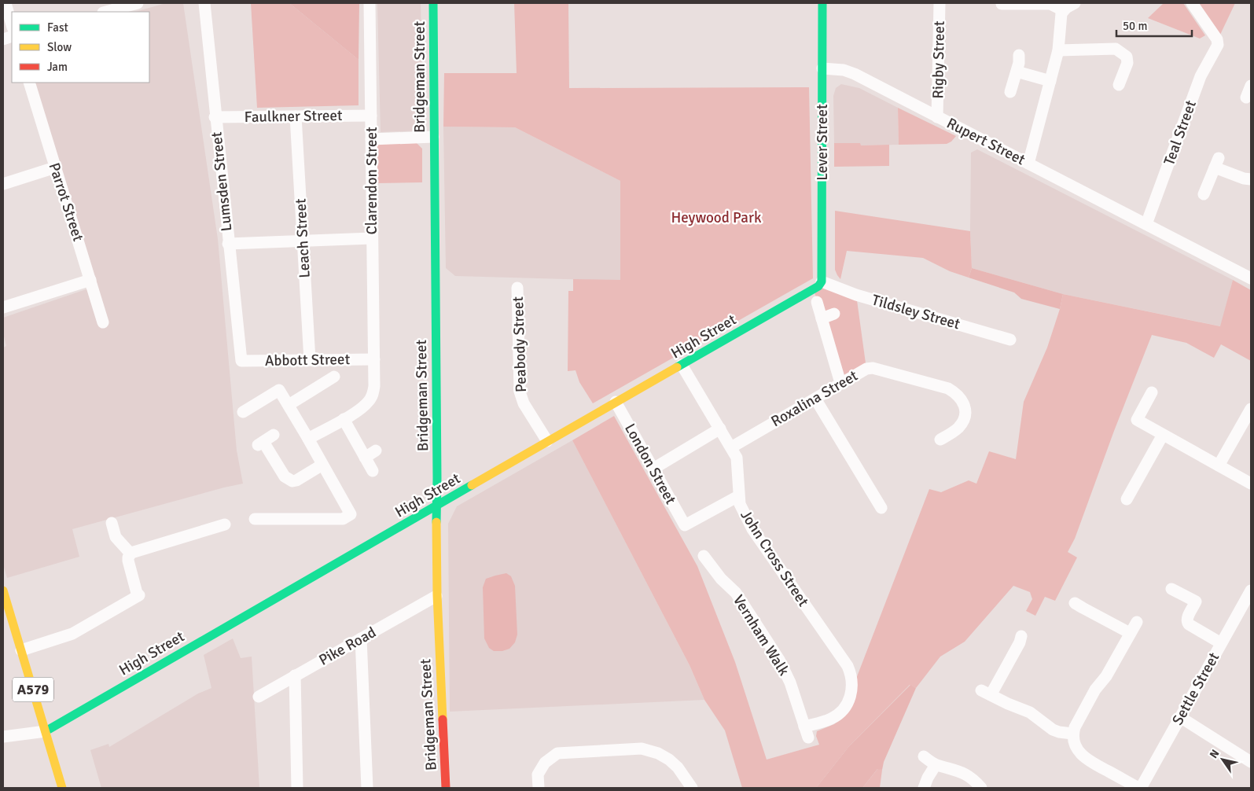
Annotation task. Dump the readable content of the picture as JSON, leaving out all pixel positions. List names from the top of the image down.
{
  "streets": {
    "street": [
      "Rigby Street",
      "Bridgeman Street",
      "Faulkner Street",
      "Teal Street",
      "Rupert Street",
      "Lever Street",
      "Clarendon Street",
      "Lumsden Street",
      "Parrot Street",
      "Leach Street",
      "Tildsley Street",
      "High Street",
      "Peabody Street",
      "Abbott Street",
      "Roxalina Street",
      "London Street",
      "John Cross Street",
      "Vernham Walk",
      "Pike Road",
      "Settle Street",
      "A579"
    ]
  },
  "crossings": [
    ["Rigby Street", "Rupert Street"],
    ["Bridgeman Street", "High Street"],
    ["Bridgeman Street", "Pike Road"],
    ["Faulkner Street", "Clarendon Street"],
    ["Faulkner Street", "Lumsden Street"],
    ["Faulkner Street", "Leach Street"],
    ["Teal Street", "Rupert Street"],
    ["Rupert Street", "Lever Street"],
    ["Lever Street", "Tildsley Street"],
    ["Lever Street", "High Street"],
    ["Clarendon Street", "Abbott Street"],
    ["Lumsden Street", "Abbott Street"],
    ["Leach Street", "Abbott Street"],
    ["Tildsley Street", "High Street"],
    ["High Street", "Peabody Street"],
    ["High Street", "London Street"],
    ["High Street", "John Cross Street"],
    ["High Street", "A579"],
    ["Roxalina Street", "John Cross Street"],
    ["London Street", "John Cross Street"],
    ["John Cross Street", "Vernham Walk"]
  ],
  "parks": ["Heywood Park"],
  "legend": ["Fast", "Slow", "Jam"],
  "scale_bar": "50 m",
  "north": "top left"
}
